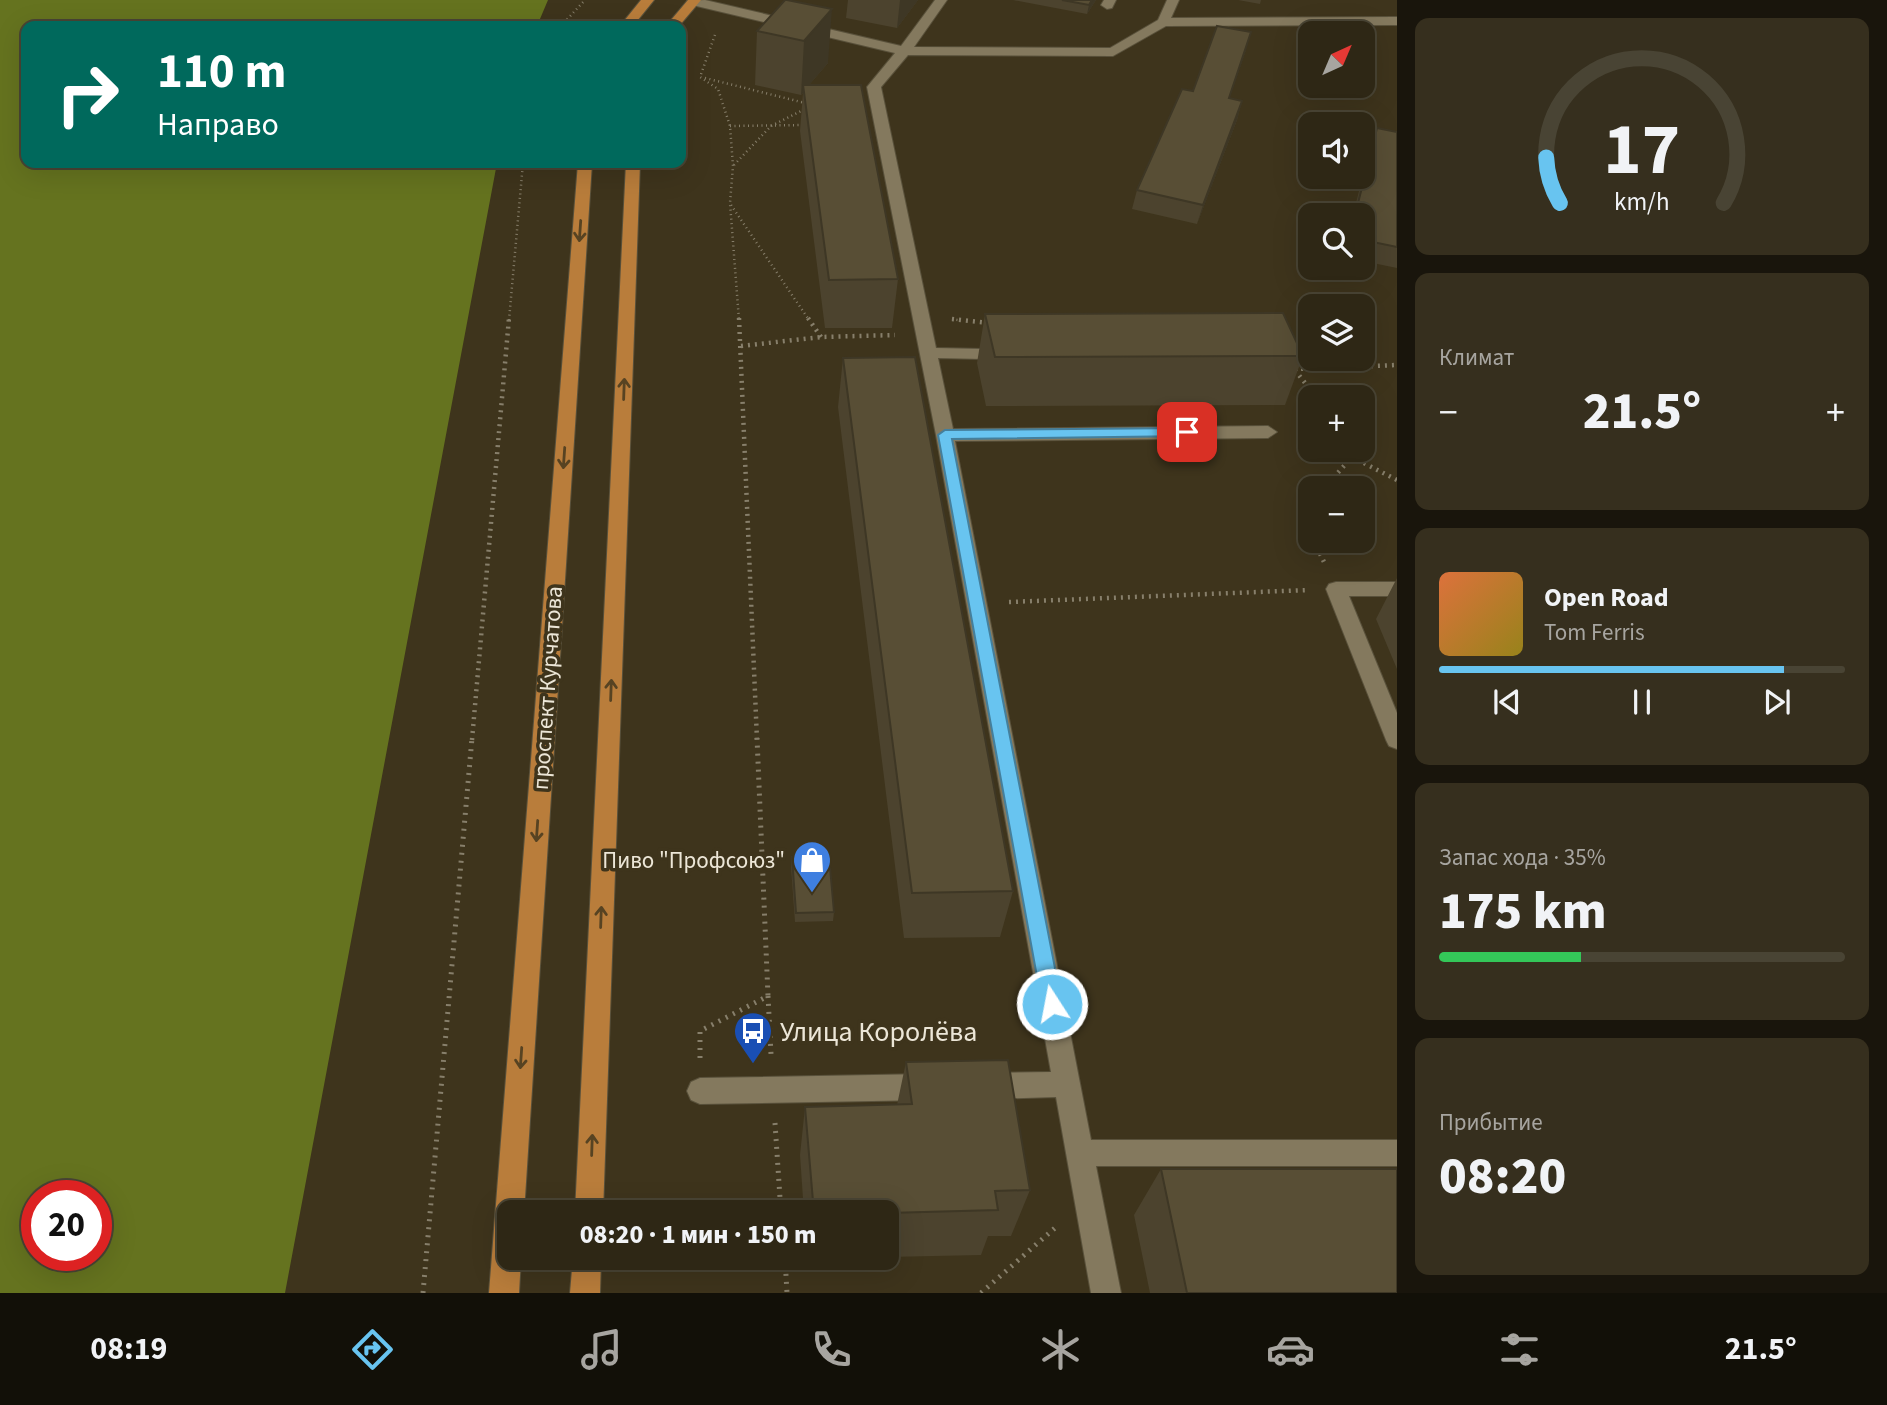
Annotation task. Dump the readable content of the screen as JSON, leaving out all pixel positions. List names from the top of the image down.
{
  "streets": {
    "main road": ["проспект Курчатова"]
  },
  "places": {
    "shop": ["Пиво \"Профсоюз\""],
    "bus stop": ["Улица Королёва"]
  },
  "north": "top right",
  "page": {
    "map_buttons": ["+", "−"],
    "turn": ["110 m", "Направо"],
    "tile": [
      "Климат",
      ["Запас хода · 35%", "175 km"],
      ["Прибытие", "08:20"]
    ],
    "heat": ["−", "21.5°", "+"],
    "song": ["Open Road", "Tom Ferris"],
    "limit": "20",
    "trip": "08:20 · 1 мин · 150 m",
    "tabs": ["08:19", "21.5°"],
    "gauge": ["17", "km/h"]
  }
}
